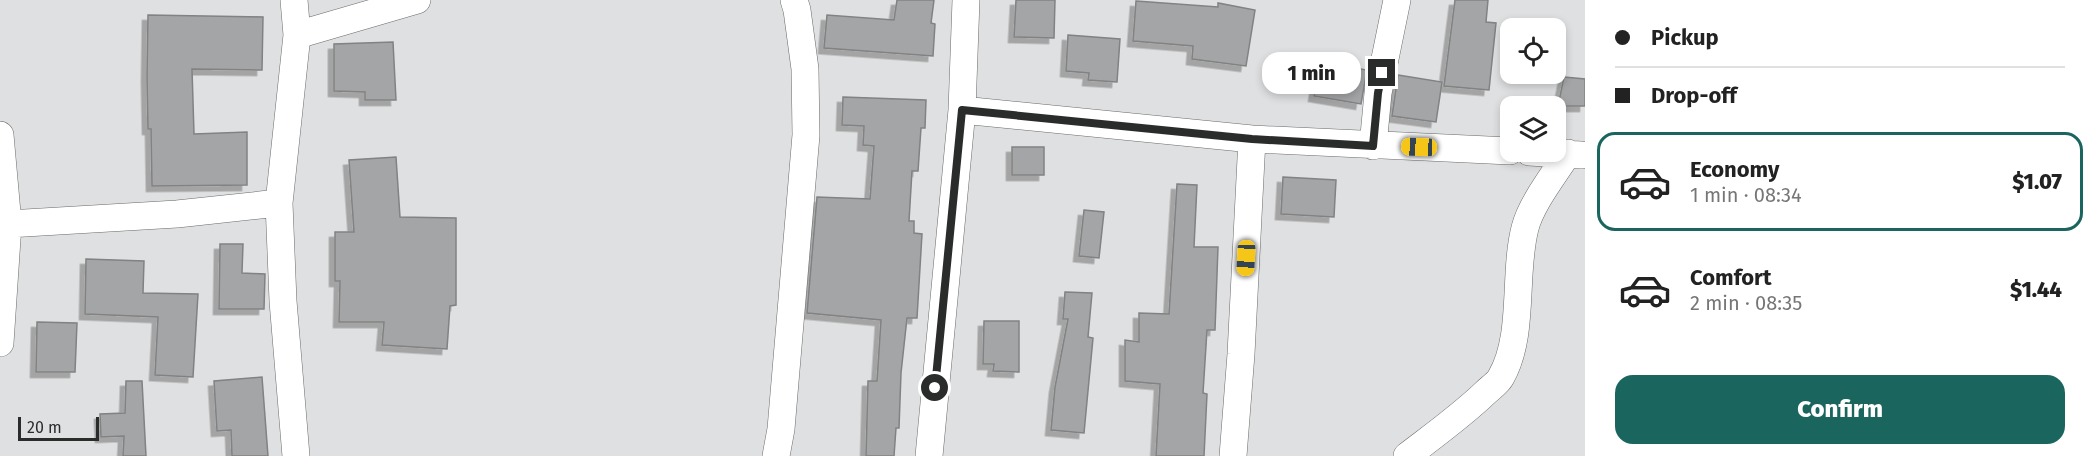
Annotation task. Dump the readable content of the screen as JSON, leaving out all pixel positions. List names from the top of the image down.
{
  "scale_bar": "20 m",
  "page": {
    "banner": ["Pickup", "Drop-off"],
    "bubble": "1 min",
    "list": [
      {
        "name": "Economy",
        "note": "1 min · 08:34",
        "value": "$1.07"
      },
      {
        "name": "Comfort",
        "note": "2 min · 08:35",
        "value": "$1.44"
      }
    ],
    "buttons": "Confirm",
    "scale": "20 m"
  }
}
